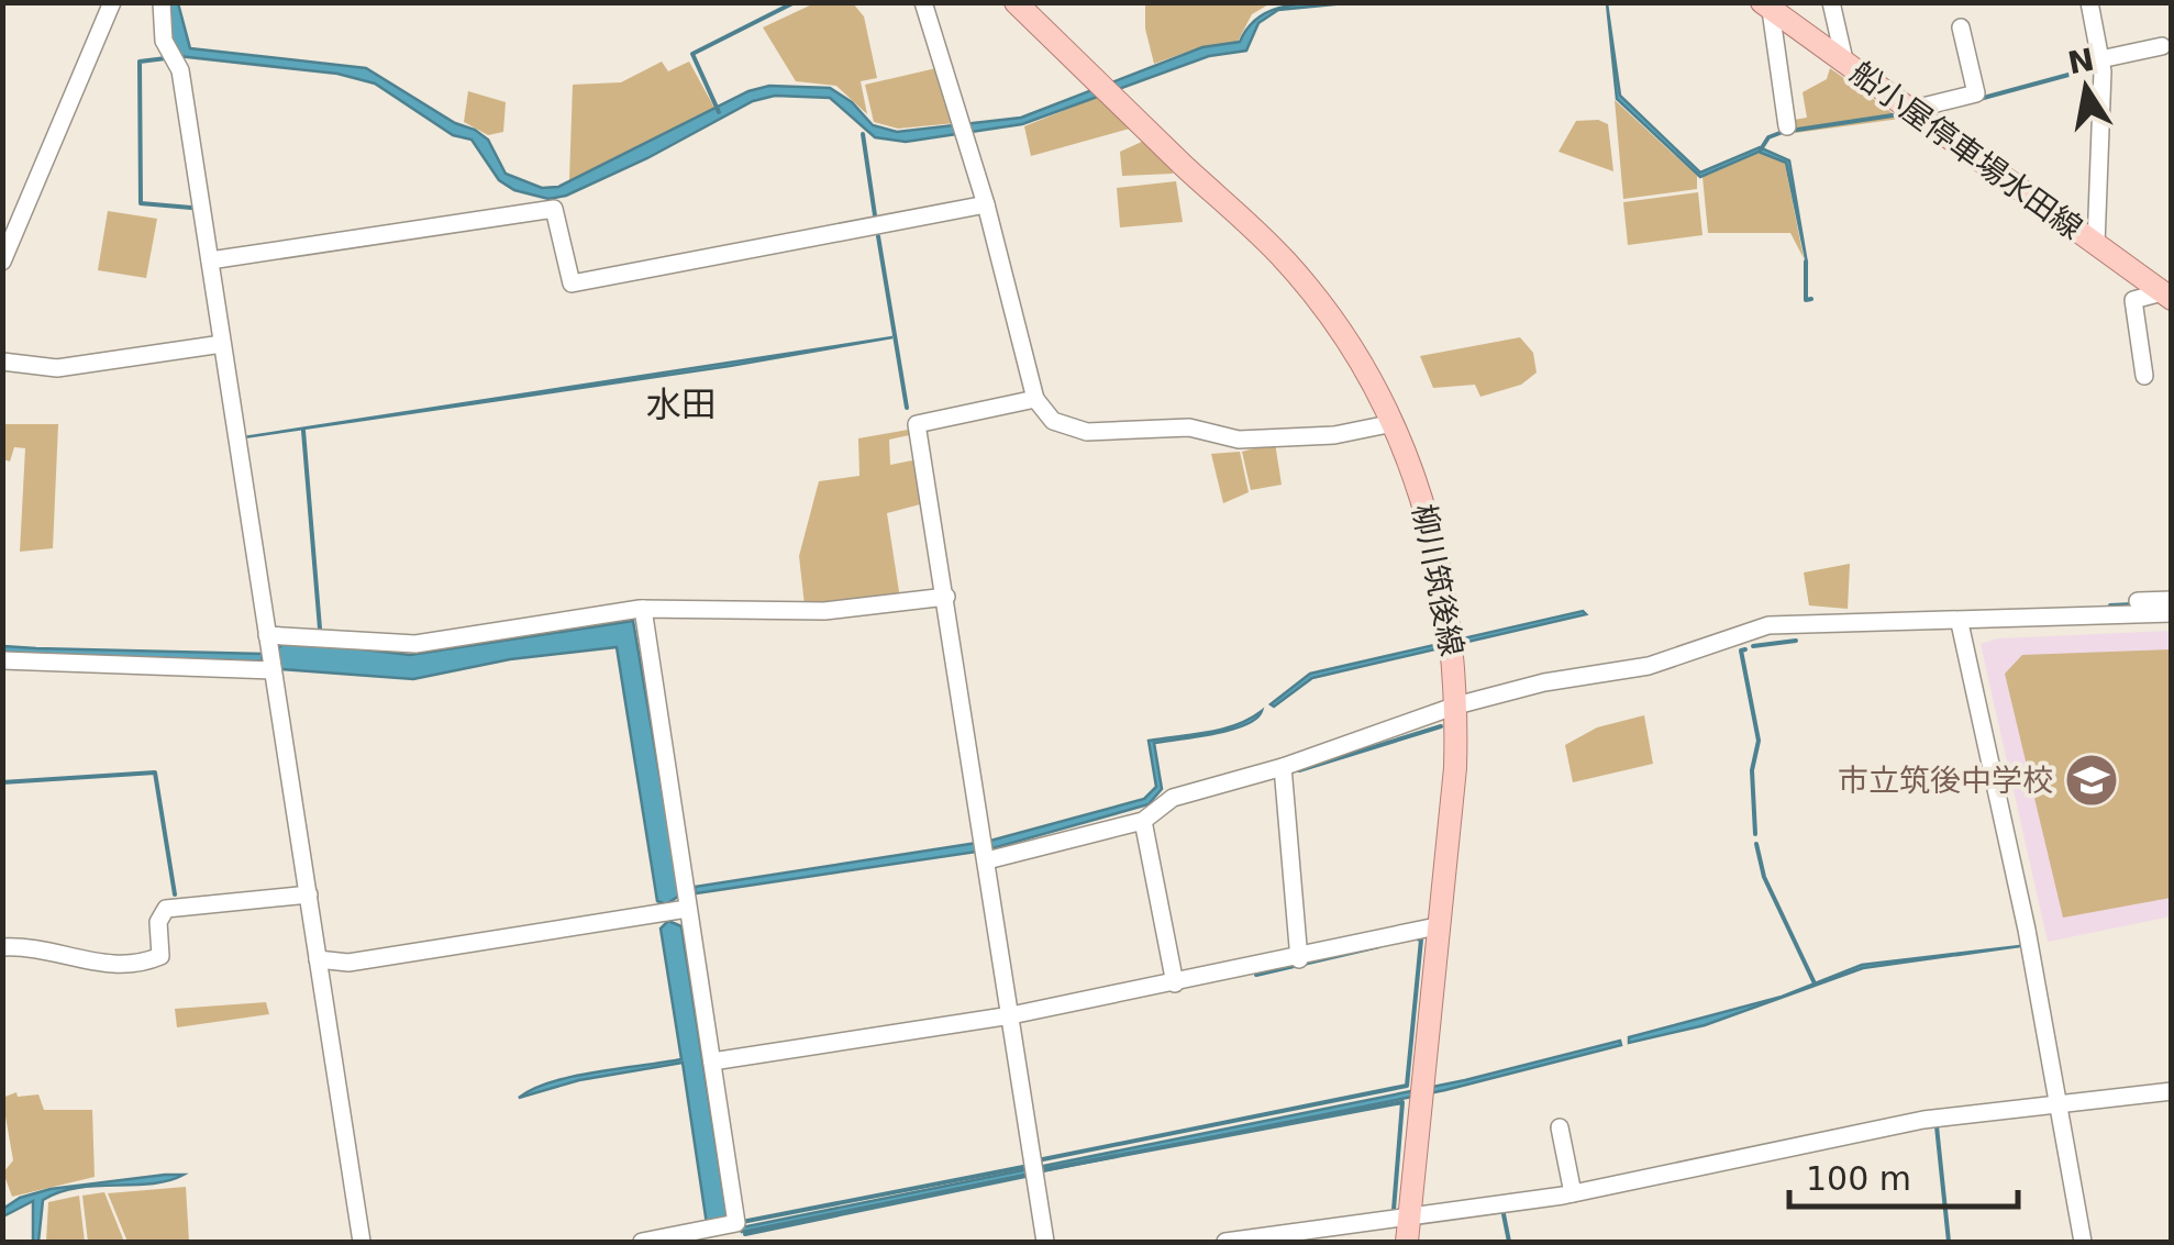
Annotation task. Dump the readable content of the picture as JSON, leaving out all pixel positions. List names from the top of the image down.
{
  "streets": {
    "main road": ["船小屋停車場水田線", "柳川筑後線"]
  },
  "districts": ["水田"],
  "places": {
    "school or university": ["市立筑後中学校"]
  },
  "scale_bar": "100 m",
  "north": "top"
}
